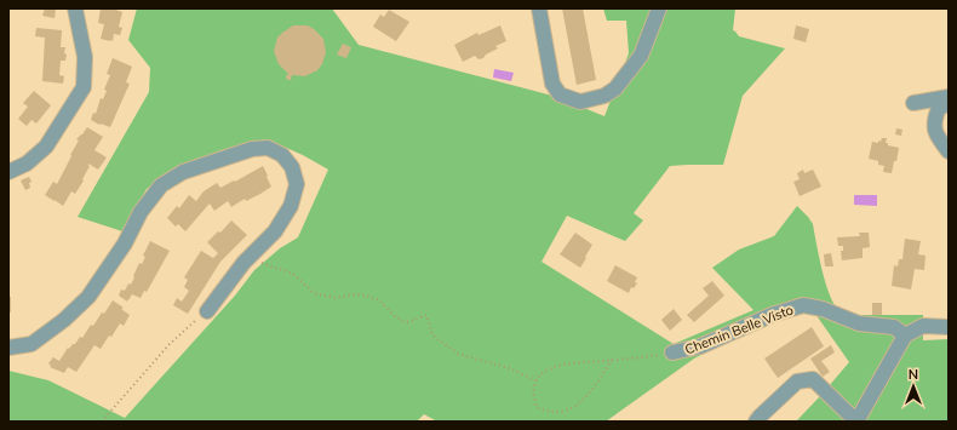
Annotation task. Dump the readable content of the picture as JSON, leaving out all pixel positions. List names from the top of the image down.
{
  "streets": {
    "street": ["Chemin Belle Visto"]
  },
  "north": "top"
}
